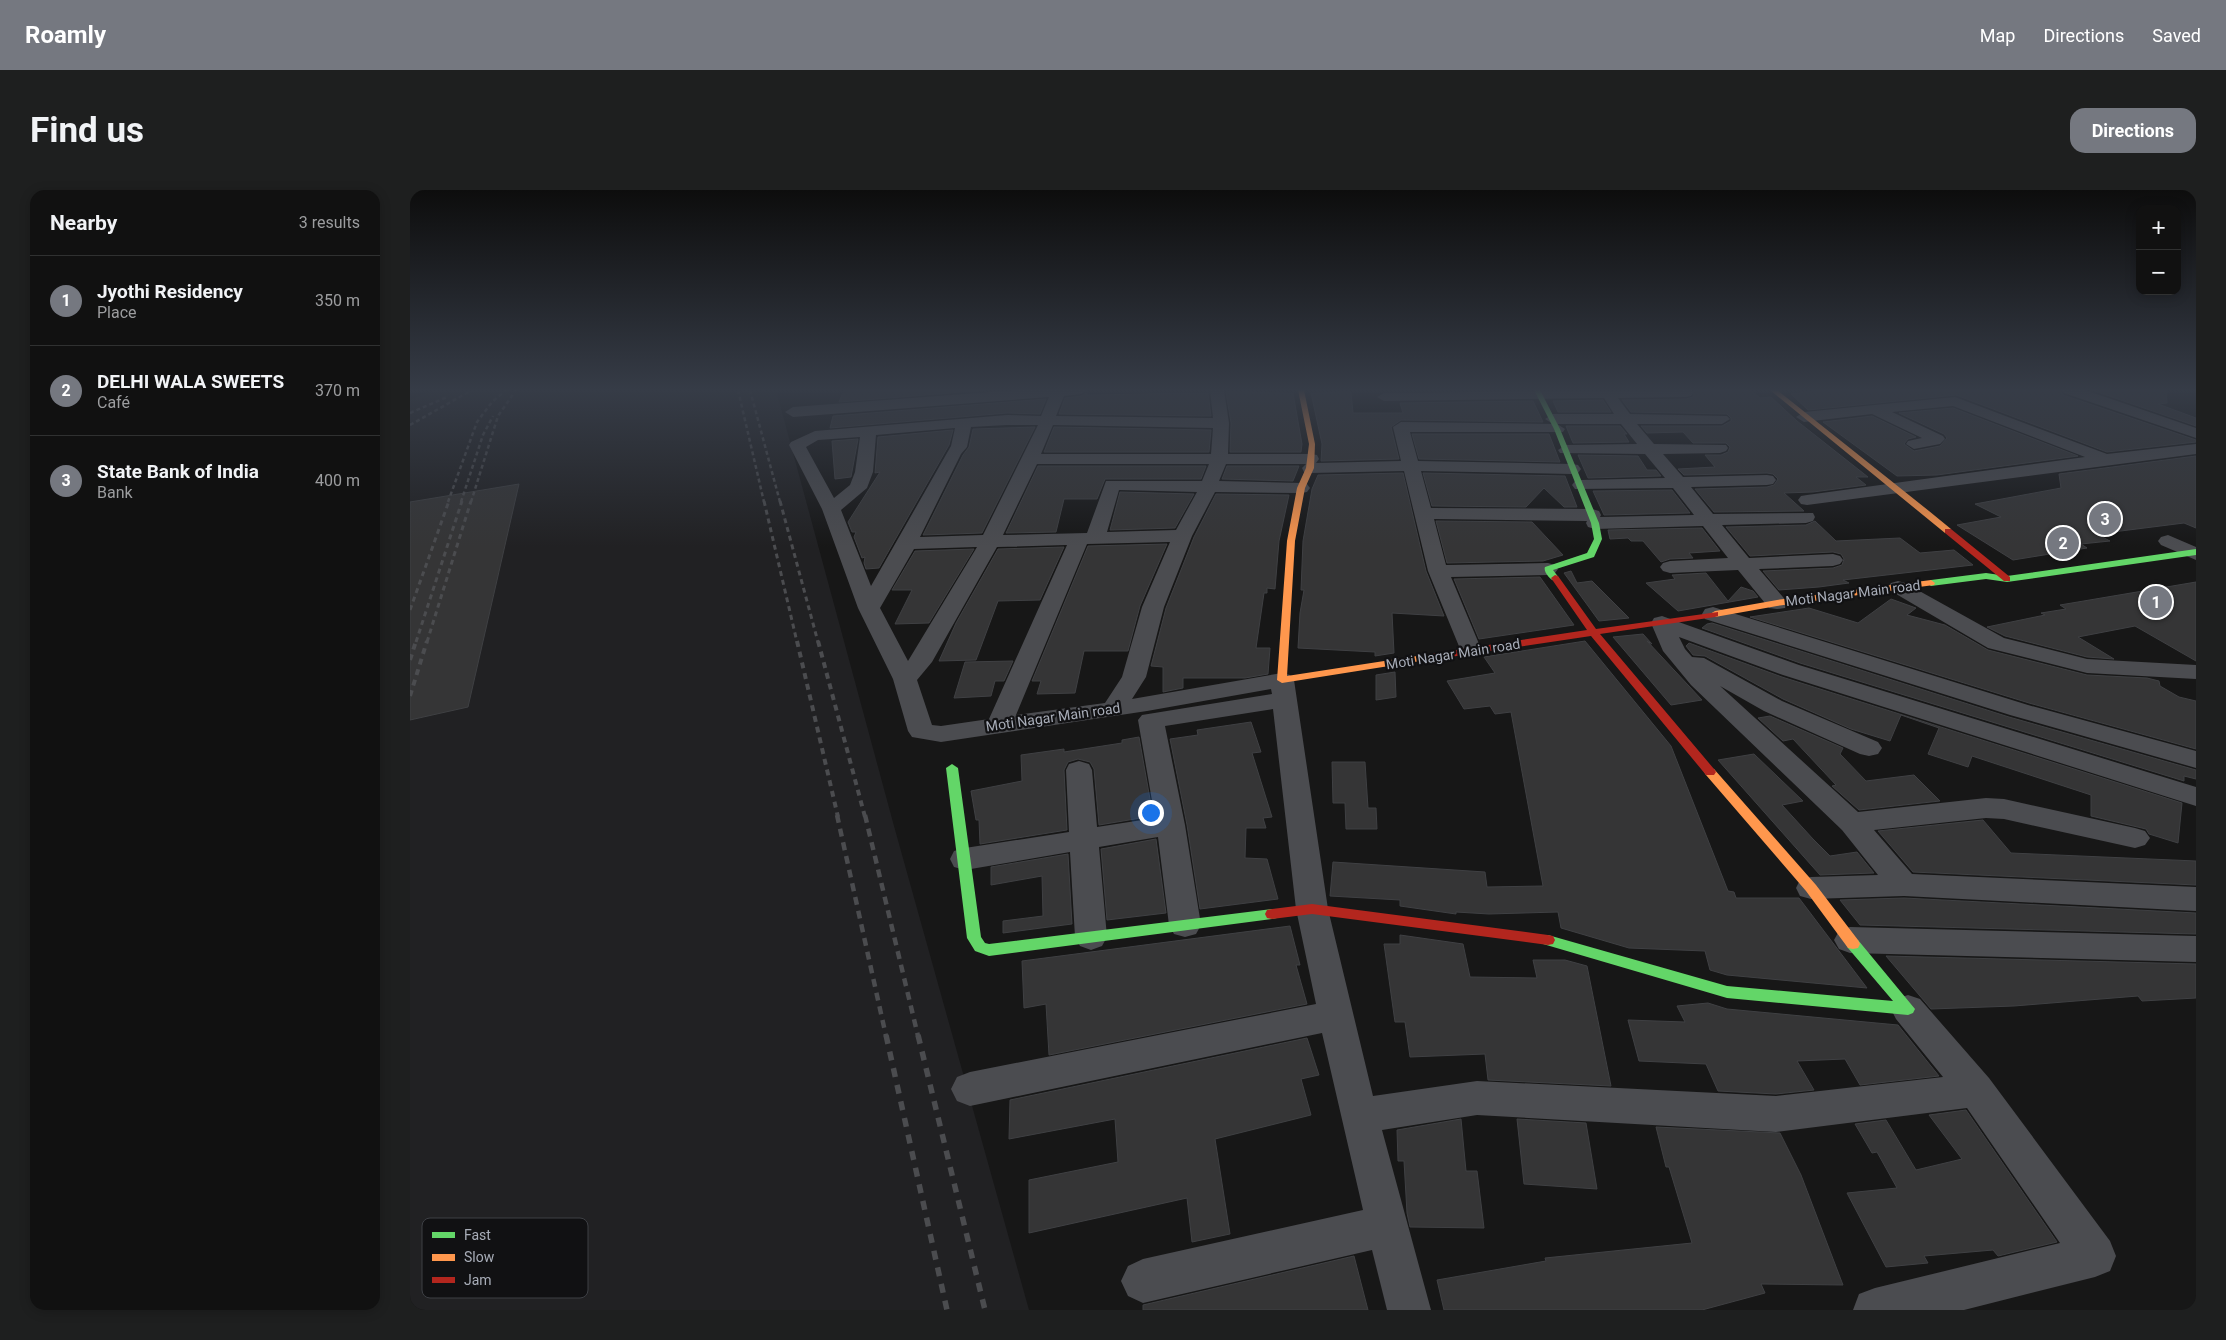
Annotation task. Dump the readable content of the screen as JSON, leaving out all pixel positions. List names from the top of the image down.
{
  "streets": {
    "street": ["Moti Nagar Main road"]
  },
  "legend": ["Fast", "Slow", "Jam"],
  "page": {
    "header": "Roamly",
    "nav": ["Map", "Directions", "Saved"],
    "buttons": "Directions",
    "title": "Find us",
    "heading": ["Nearby", "3 results"],
    "map_buttons": ["+", "−"],
    "list": [
      {
        "mark": "1",
        "name": "Jyothi Residency",
        "note": "Place",
        "value": "350 m"
      },
      {
        "mark": "2",
        "name": "DELHI WALA SWEETS",
        "note": "Café",
        "value": "370 m"
      },
      {
        "mark": "3",
        "name": "State Bank of India",
        "note": "Bank",
        "value": "400 m"
      }
    ],
    "pins": ["3", "2", "1"]
  }
}
